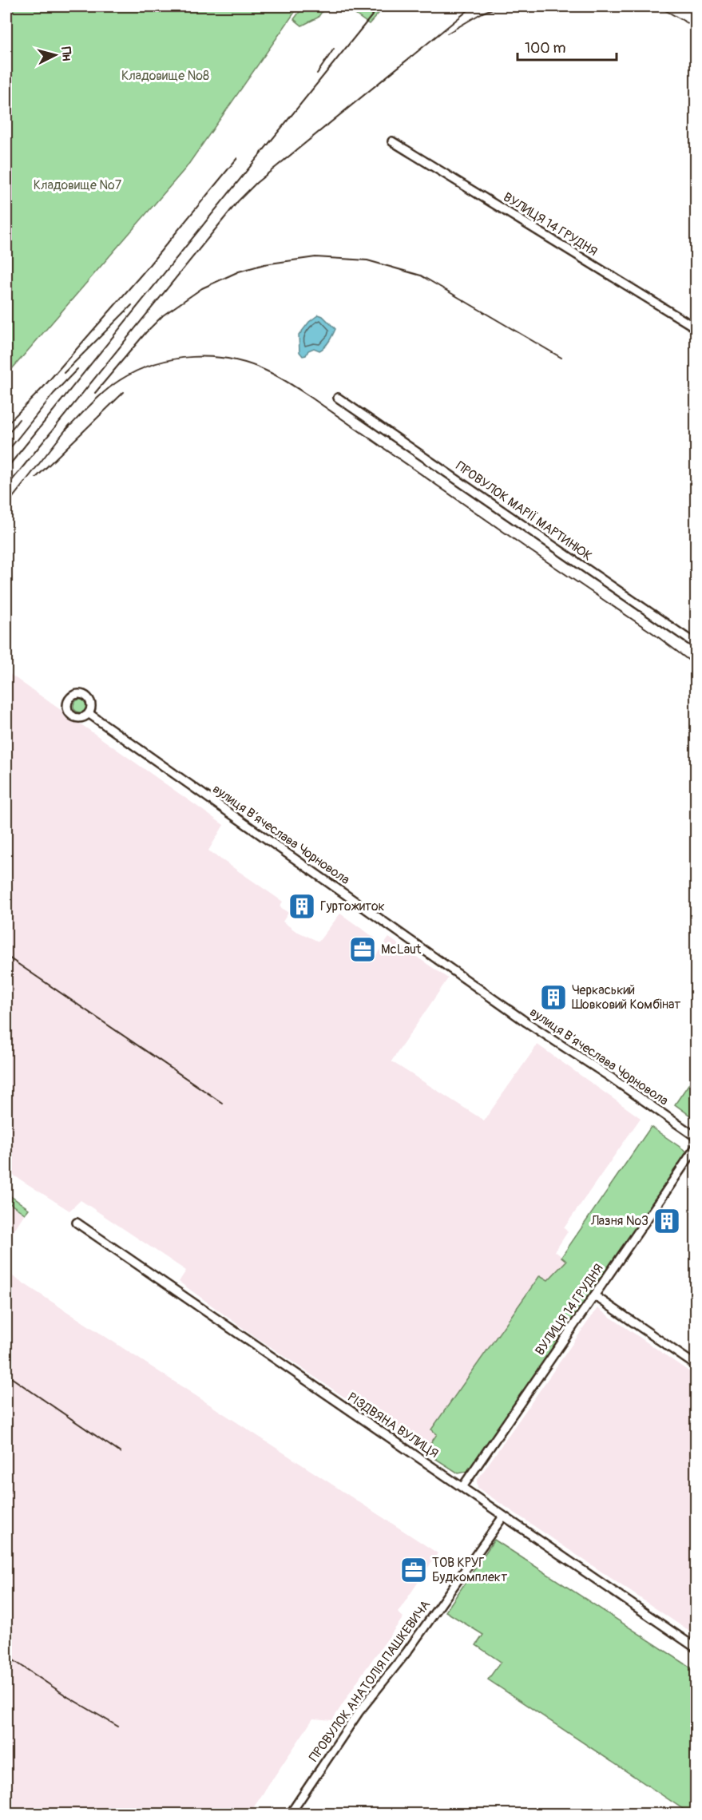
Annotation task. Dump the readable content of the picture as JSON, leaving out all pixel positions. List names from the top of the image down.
{
  "streets": {
    "street": [
      "ВУЛИЦЯ 14 ГРУДНЯ",
      "ПРОВУЛОК МАРІЇ МАРТИНЮК",
      "вулиця Вʼячеслава Чорновола",
      "РІЗДВЯНА ВУЛИЦЯ",
      "ПРОВУЛОК АНАТОЛІЯ ПАШКЕВИЧА"
    ]
  },
  "crossings": [
    ["ВУЛИЦЯ 14 ГРУДНЯ", "РІЗДВЯНА ВУЛИЦЯ"],
    ["РІЗДВЯНА ВУЛИЦЯ", "ПРОВУЛОК АНАТОЛІЯ ПАШКЕВИЧА"]
  ],
  "parks": ["Кладовище №8", "Кладовище №7"],
  "places": {
    "building": ["Гуртожиток", "Черкаський Шовковий Комбінат", "Лазня №3"],
    "office": ["McLaut", "ТОВ КРУГ Будкомплект"]
  },
  "scale_bar": "100 m",
  "north": "right"
}
